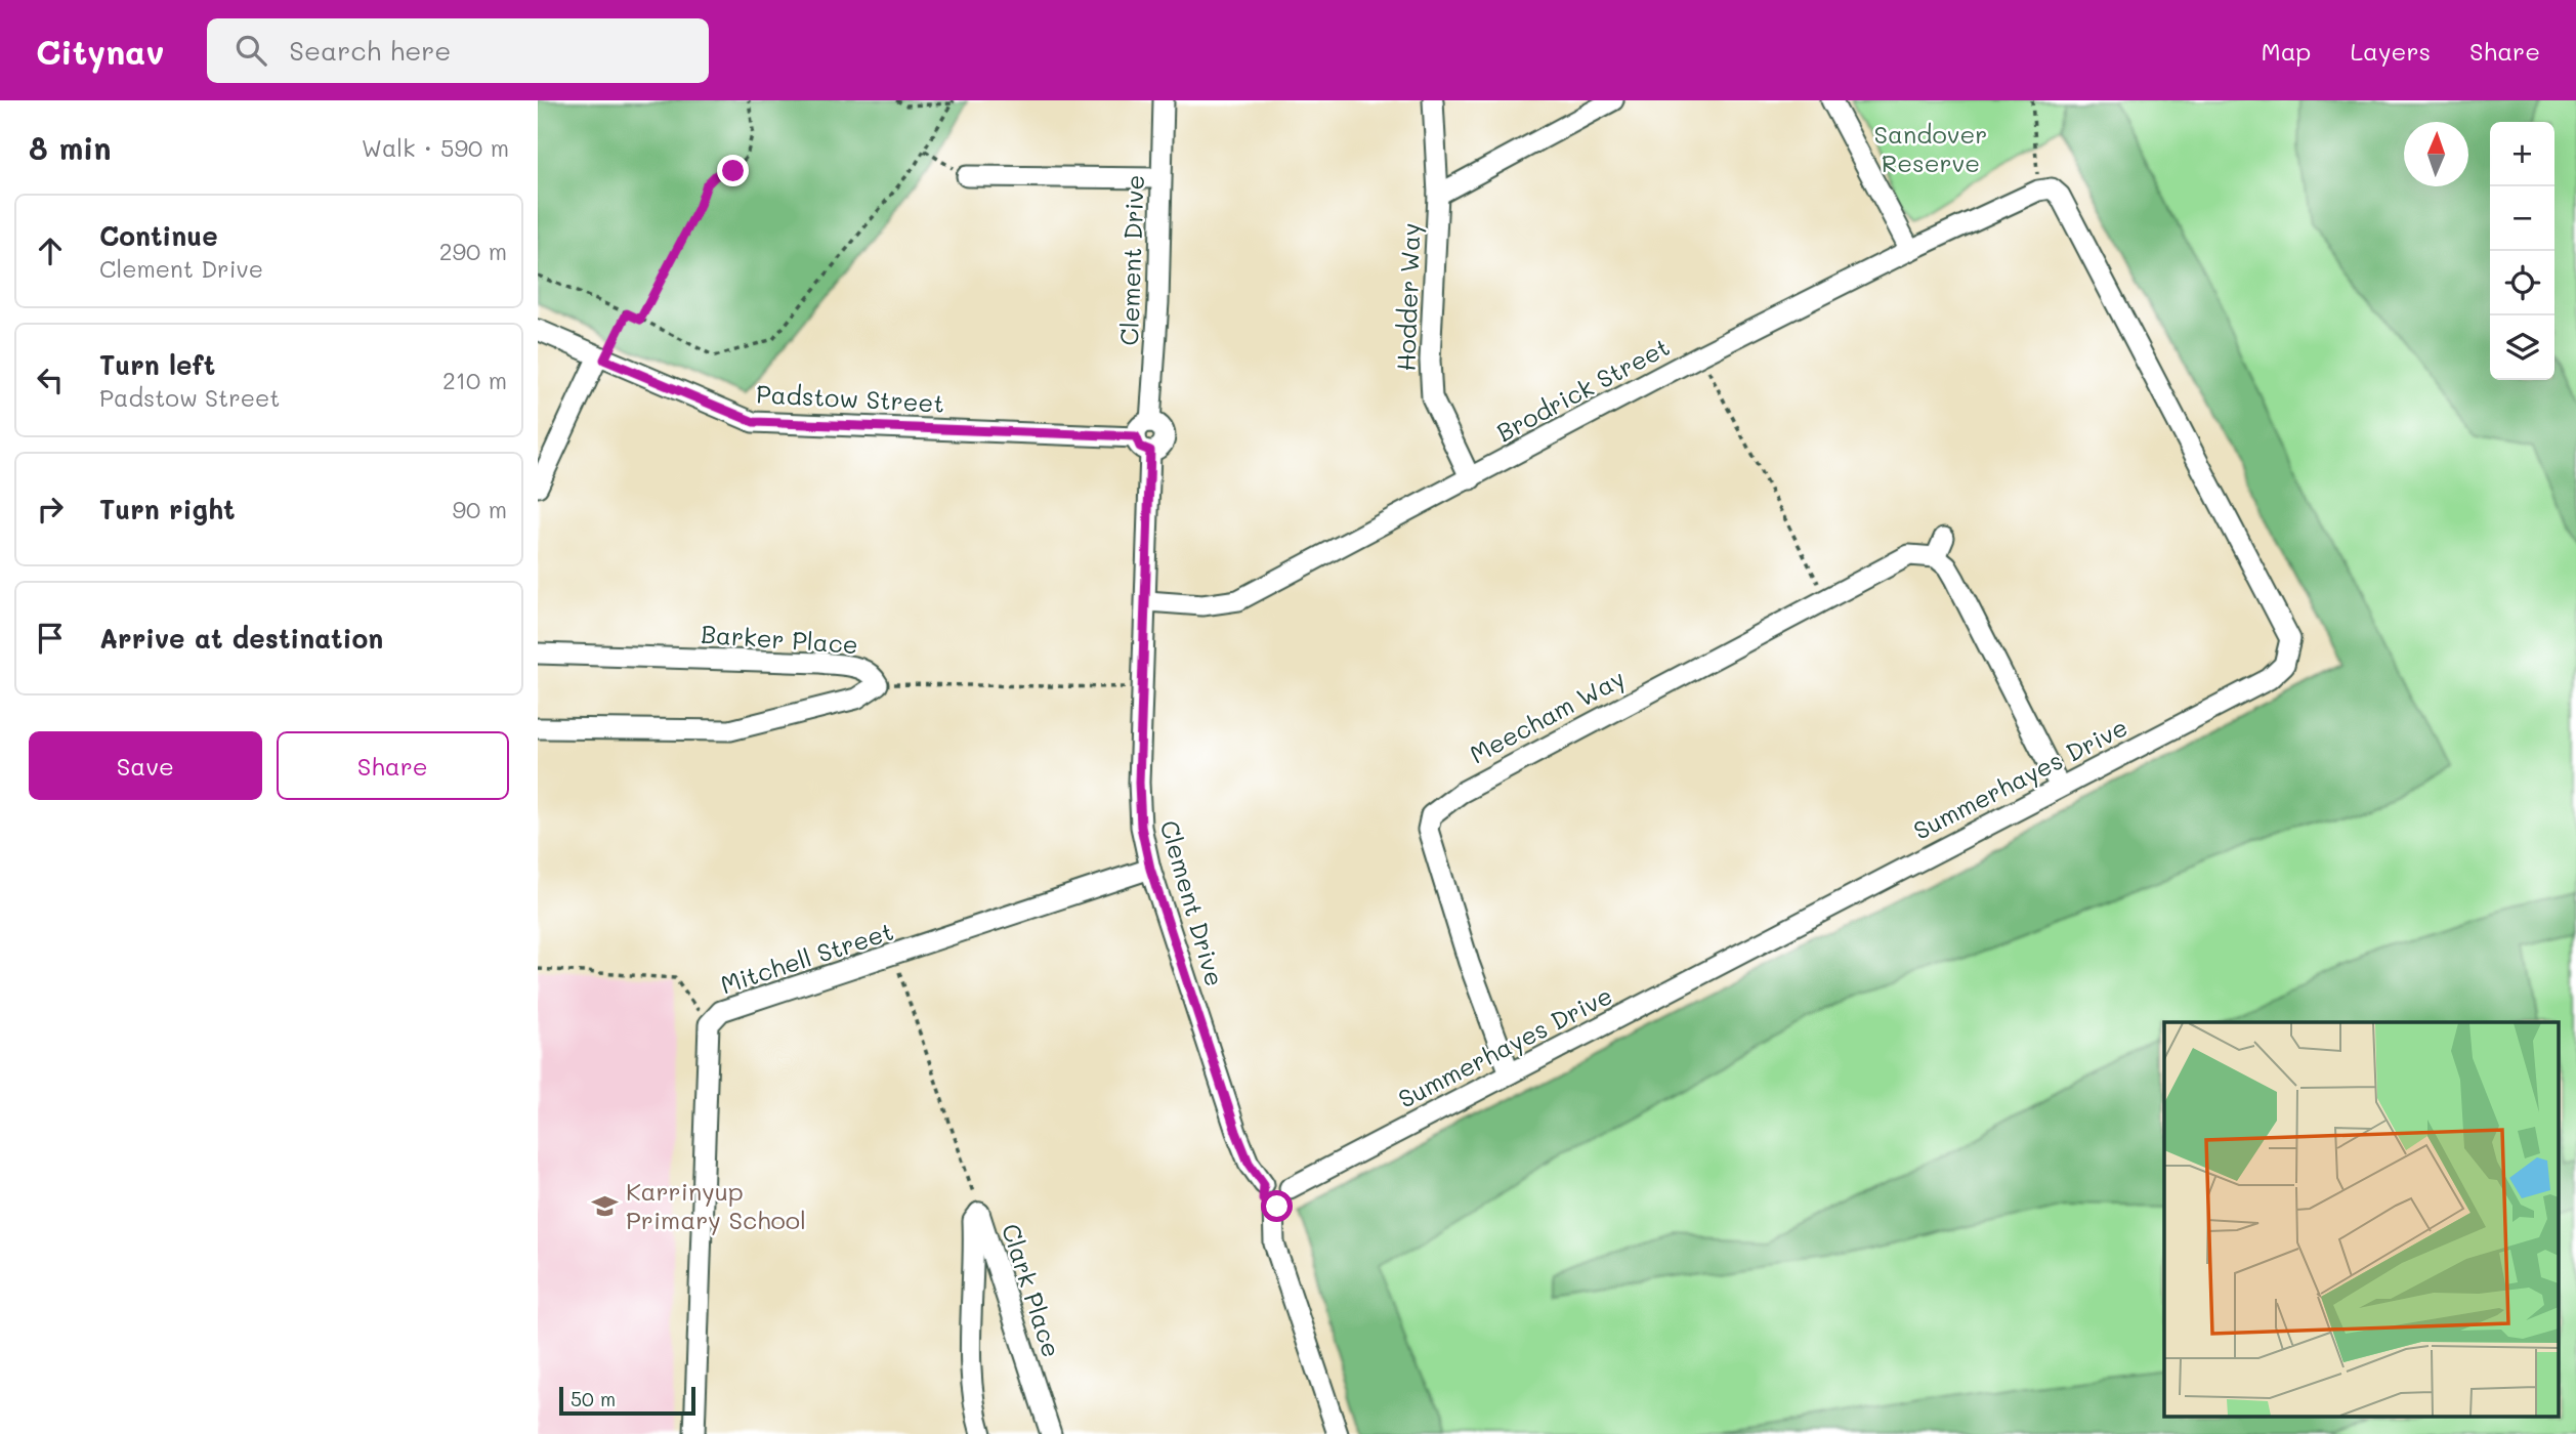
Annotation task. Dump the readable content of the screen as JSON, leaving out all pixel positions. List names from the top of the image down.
{
  "streets": {
    "street": [
      "Clement Drive",
      "Hodder Way",
      "Brodrick Street",
      "Padstow Street",
      "Barker Place",
      "Meecham Way",
      "Summerhayes Drive",
      "Mitchell Street",
      "Clark Place"
    ]
  },
  "crossings": [
    ["Clement Drive", "Brodrick Street"],
    ["Clement Drive", "Padstow Street"],
    ["Clement Drive", "Summerhayes Drive"],
    ["Clement Drive", "Mitchell Street"],
    ["Hodder Way", "Brodrick Street"],
    ["Brodrick Street", "Summerhayes Drive"],
    ["Meecham Way", "Summerhayes Drive"]
  ],
  "parks": ["Sandover Reserve"],
  "places": {
    "school or university": ["Karrinyup Primary School"]
  },
  "scale_bar": "50 m",
  "north": "top",
  "page": {
    "header": "Citynav",
    "search": "Search here",
    "nav": ["Map", "Layers", "Share"],
    "heading": ["8 min", "Walk · 590 m"],
    "map_buttons": ["+", "−"],
    "list": [
      ["Continue", "Clement Drive", "290 m"],
      ["Turn left", "Padstow Street", "210 m"],
      ["Turn right", "90 m"],
      "Arrive at destination"
    ],
    "buttons": ["Save", "Share"],
    "scale": "50 m"
  }
}
